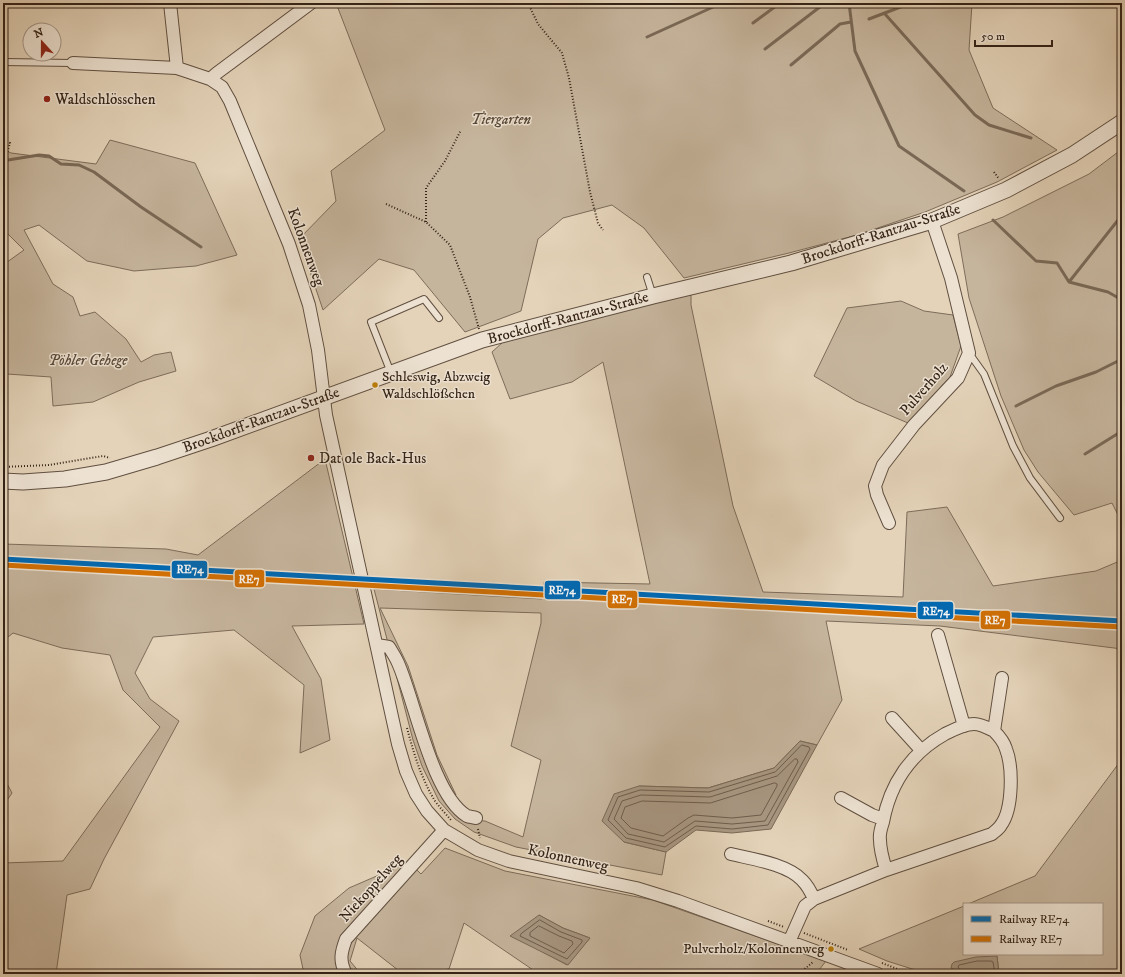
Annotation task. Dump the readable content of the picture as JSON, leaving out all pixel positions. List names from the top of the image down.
{
  "streets": {
    "street": [
      "Brockdorff-Rantzau-Straße",
      "Kolonnenweg",
      "Pulverholz",
      "Niekoppelweg"
    ]
  },
  "crossings": [
    ["Brockdorff-Rantzau-Straße", "Kolonnenweg"],
    ["Kolonnenweg", "Niekoppelweg"]
  ],
  "parks": ["Tiergarten", "Pöhler Gehege"],
  "places": [
    "Waldschlösschen",
    "Schleswig, Abzweig Waldschlößchen",
    "Dat ole Back-Hus",
    "Pulverholz/Kolonnenweg"
  ],
  "lines": ["rail line RE74", "rail line RE7"],
  "legend": ["Railway RE74", "Railway RE7"],
  "scale_bar": "50 m",
  "north": "top"
}
